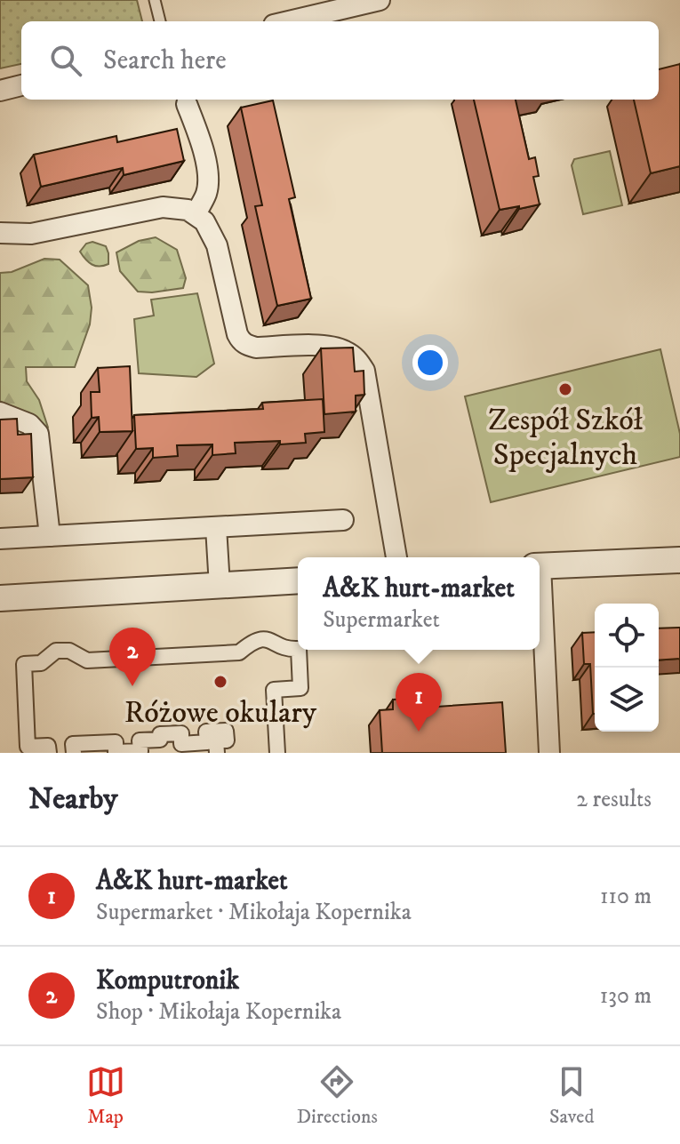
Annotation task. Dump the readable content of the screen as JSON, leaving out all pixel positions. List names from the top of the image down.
{
  "places": ["Zespół Szkół Specjalnych", "Różowe okulary"],
  "page": {
    "search": "Search here",
    "popup": ["A&K hurt-market", "Supermarket"],
    "pins": ["2", "1"],
    "heading": ["Nearby", "2 results"],
    "list": [
      {
        "mark": "1",
        "name": "A&K hurt-market",
        "note": "Supermarket · Mikołaja Kopernika",
        "value": "110 m"
      },
      {
        "mark": "2",
        "name": "Komputronik",
        "note": "Shop · Mikołaja Kopernika",
        "value": "130 m"
      }
    ],
    "nav": ["Map", "Directions", "Saved"]
  }
}
